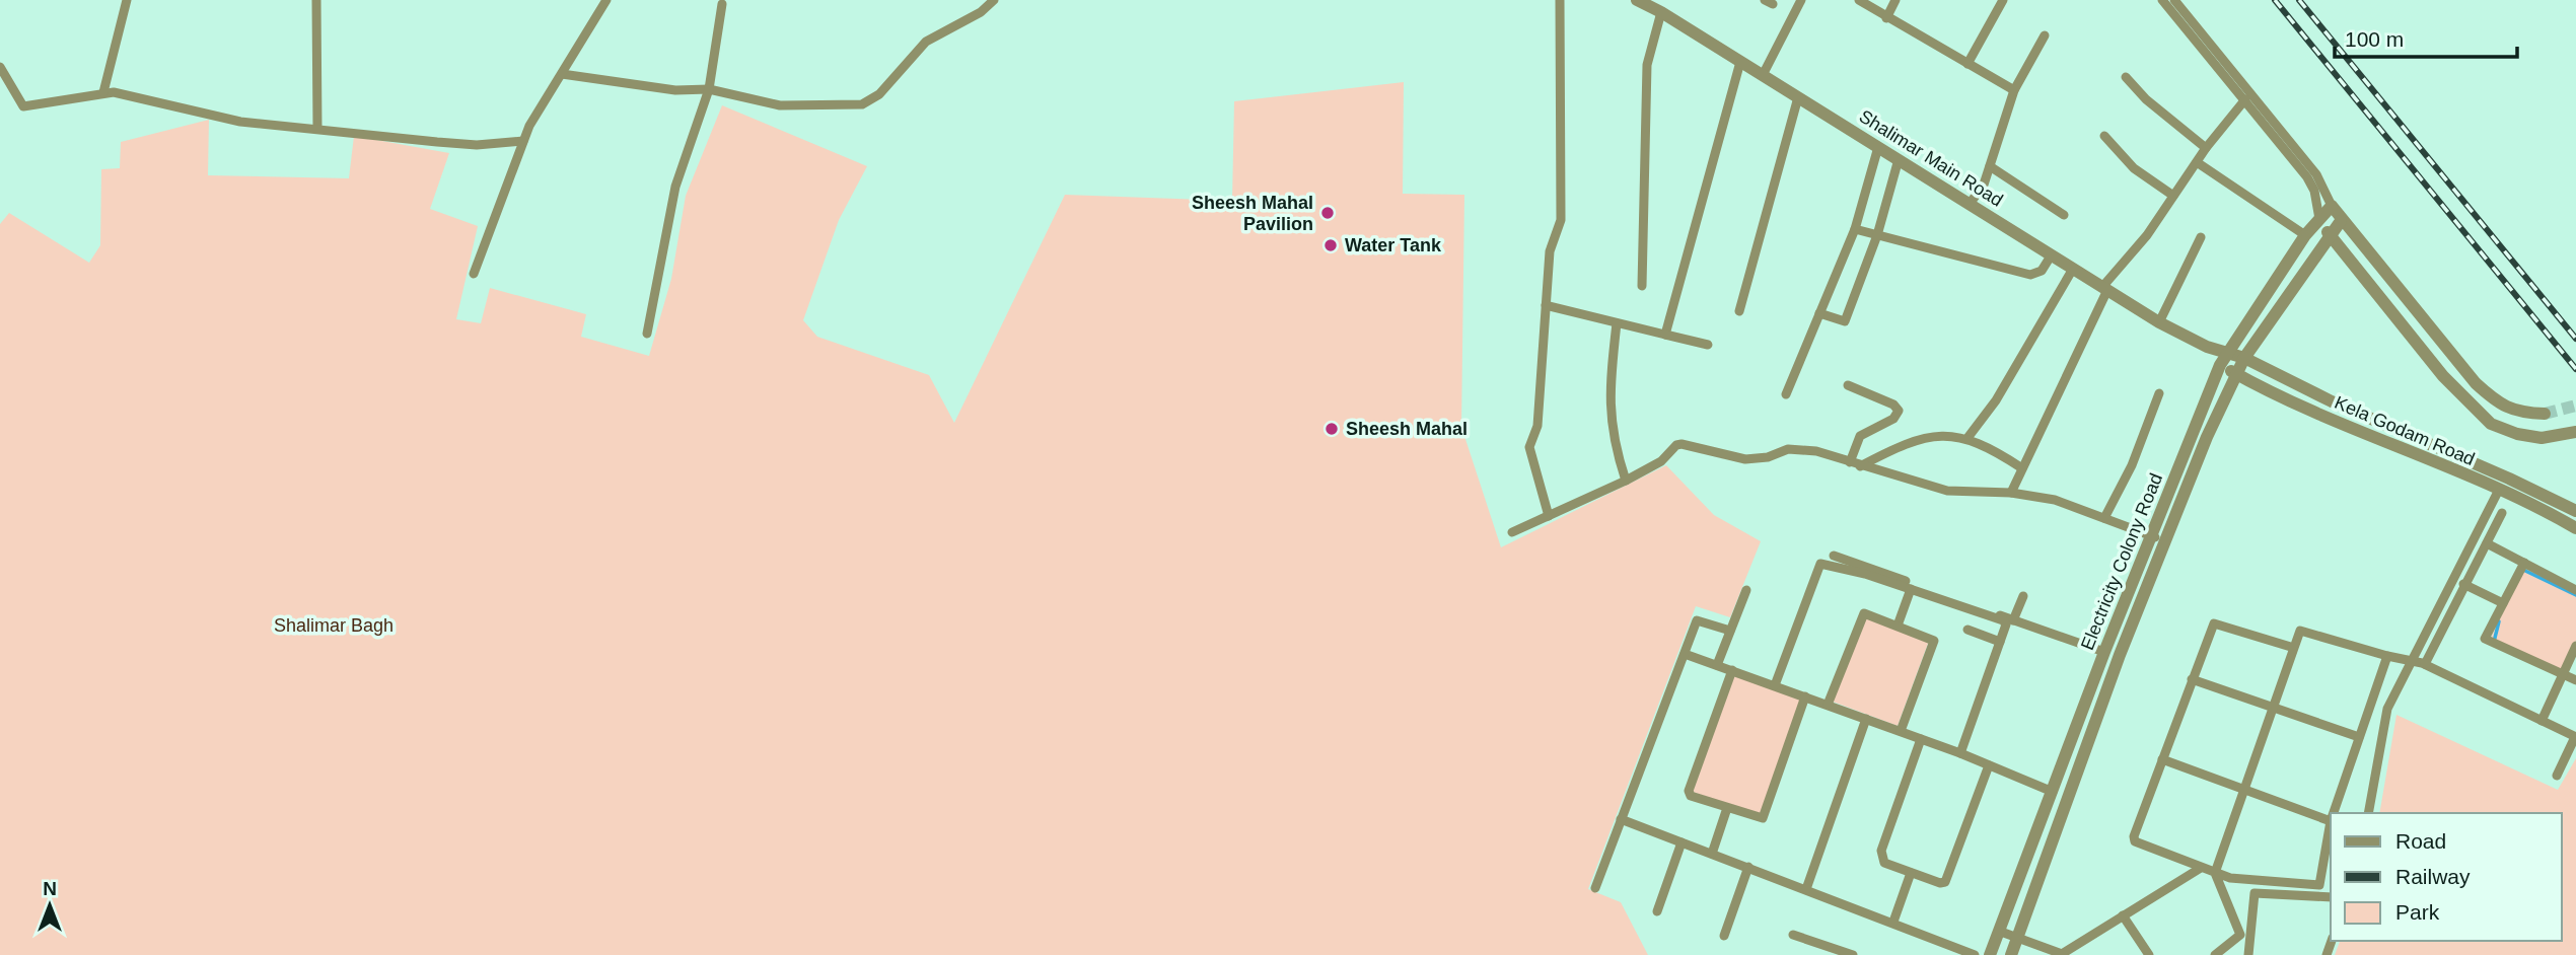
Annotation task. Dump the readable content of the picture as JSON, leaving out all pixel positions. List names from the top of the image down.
{
  "streets": {
    "street": ["Shalimar Main Road", "Kela Godam Road", "Electricity Colony Road"]
  },
  "crossings": [
    ["Shalimar Main Road", "Kela Godam Road"],
    ["Shalimar Main Road", "Electricity Colony Road"],
    ["Kela Godam Road", "Electricity Colony Road"]
  ],
  "parks": ["Shalimar Bagh"],
  "places": ["Sheesh Mahal Pavilion", "Water Tank", "Sheesh Mahal"],
  "legend": ["Road", "Railway", "Park"],
  "scale_bar": "100 m",
  "north": "top"
}
